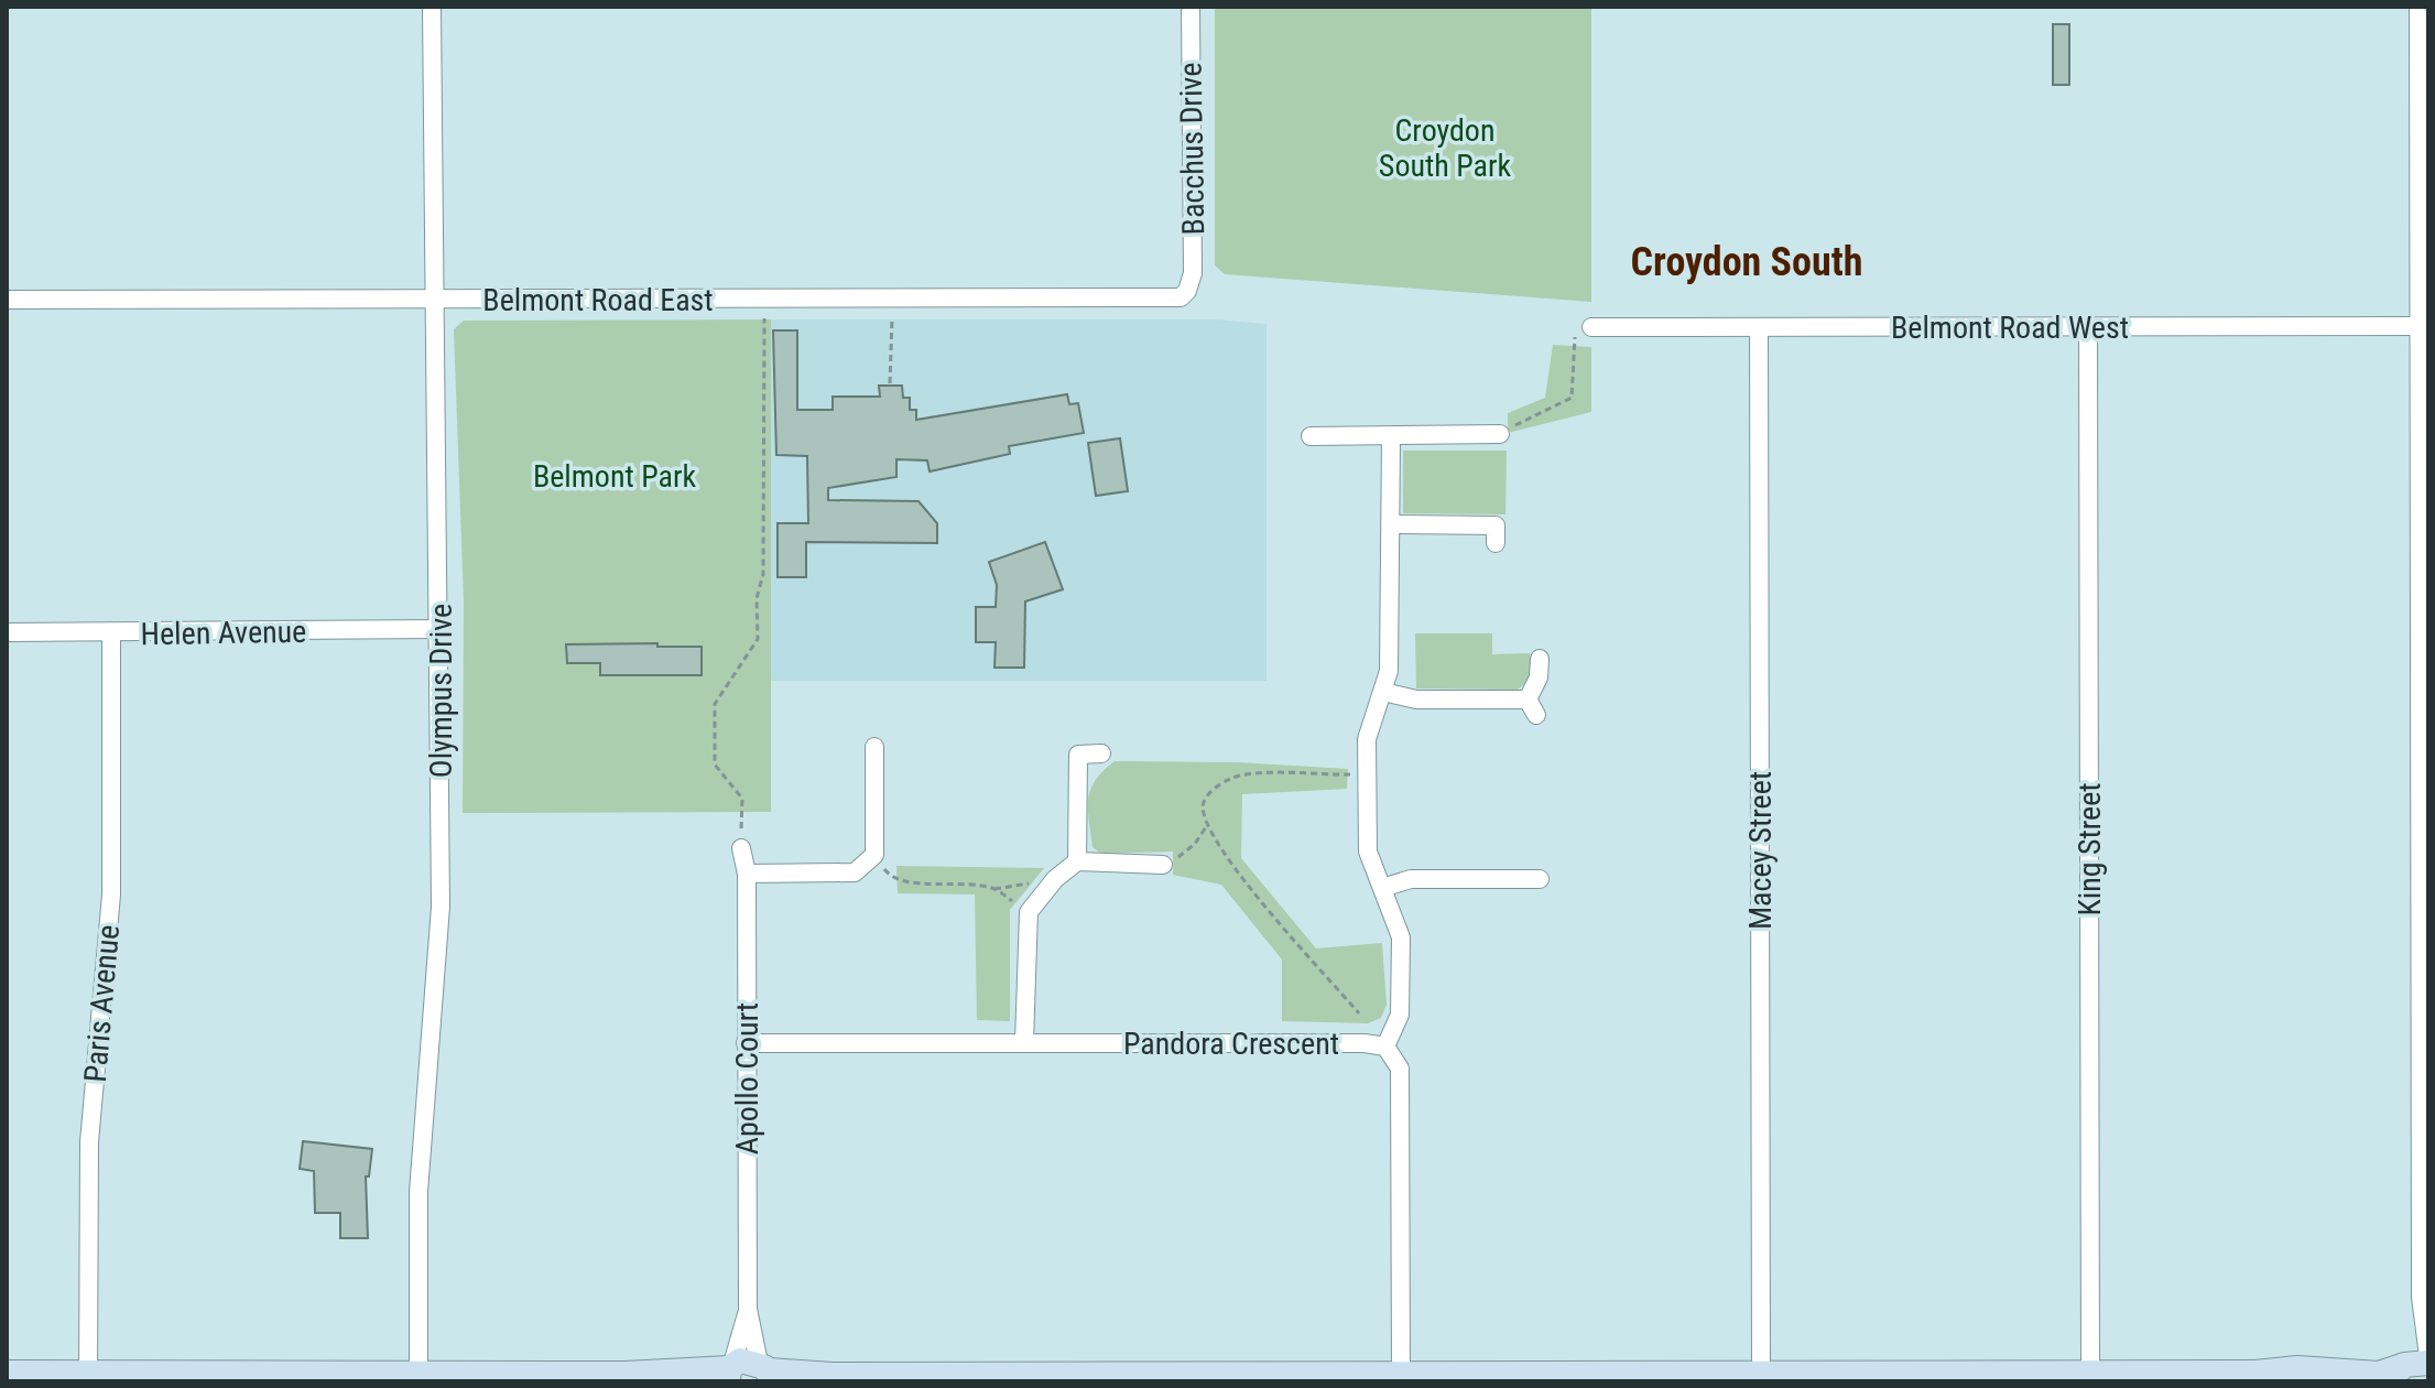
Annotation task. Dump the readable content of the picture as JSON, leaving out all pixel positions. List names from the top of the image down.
{
  "streets": {
    "street": [
      "Bacchus Drive",
      "Belmont Road East",
      "Belmont Road West",
      "Helen Avenue",
      "Olympus Drive",
      "King Street",
      "Macey Street",
      "Paris Avenue",
      "Pandora Crescent",
      "Apollo Court"
    ]
  },
  "crossings": [
    ["Bacchus Drive", "Belmont Road East"],
    ["Belmont Road East", "Olympus Drive"],
    ["Belmont Road West", "King Street"],
    ["Belmont Road West", "Macey Street"],
    ["Helen Avenue", "Olympus Drive"],
    ["Helen Avenue", "Paris Avenue"],
    ["Pandora Crescent", "Apollo Court"]
  ],
  "districts": ["Croydon South"],
  "parks": ["Croydon South Park", "Belmont Park"]
}
